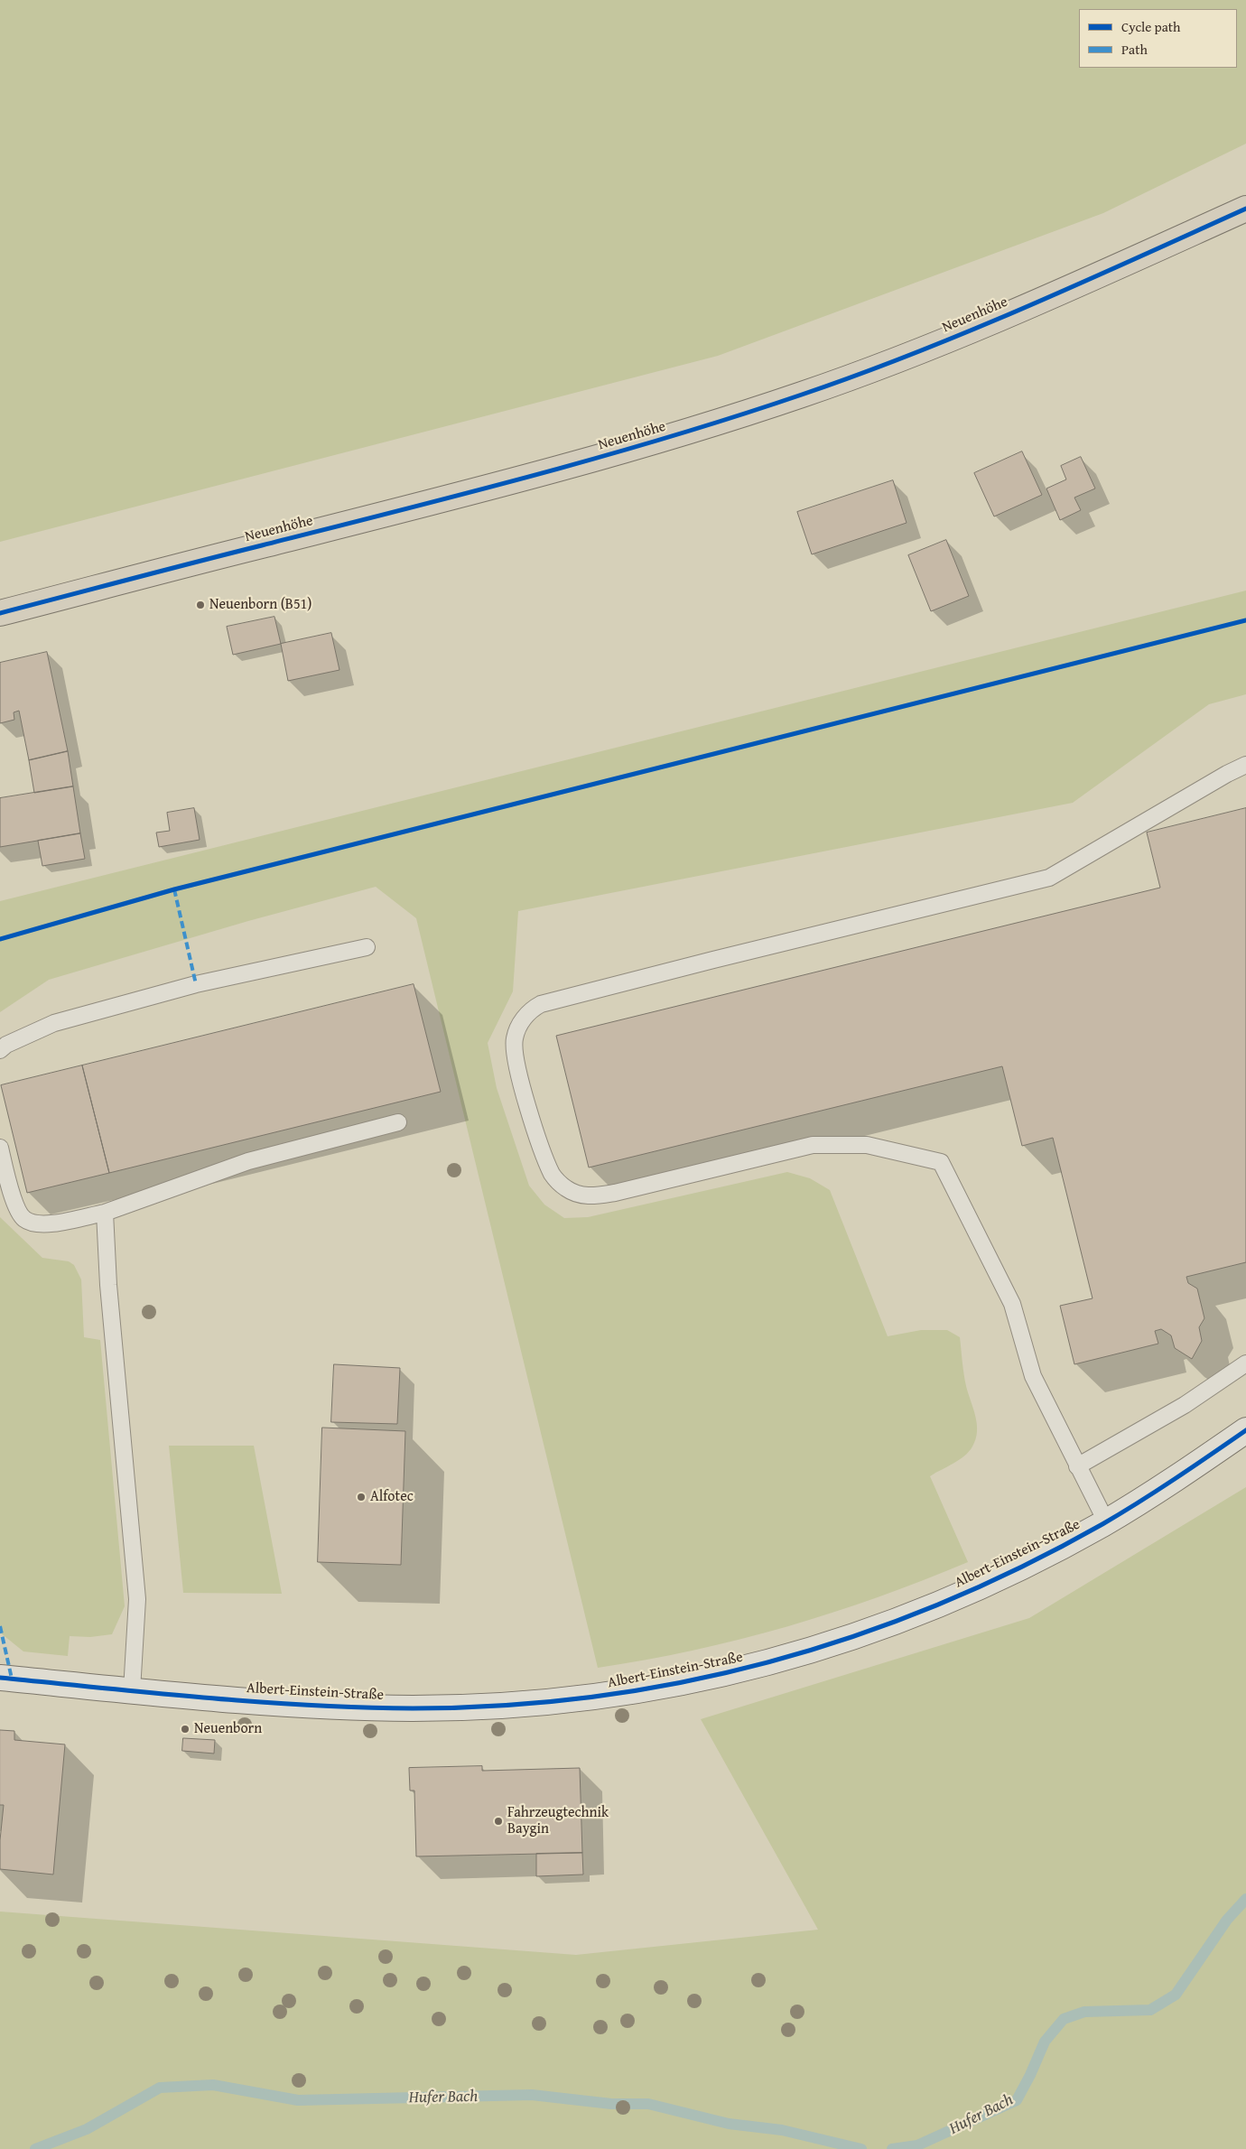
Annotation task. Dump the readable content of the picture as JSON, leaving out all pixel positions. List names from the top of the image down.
{
  "streets": {
    "main road": ["Neuenhöhe"],
    "street": ["Albert-Einstein-Straße"]
  },
  "water": ["Hufer Bach"],
  "places": [
    "Neuenborn (B51)",
    "Alfotec",
    "Neuenborn",
    "Fahrzeugtechnik Baygin"
  ],
  "legend": ["Cycle path", "Path"]
}
